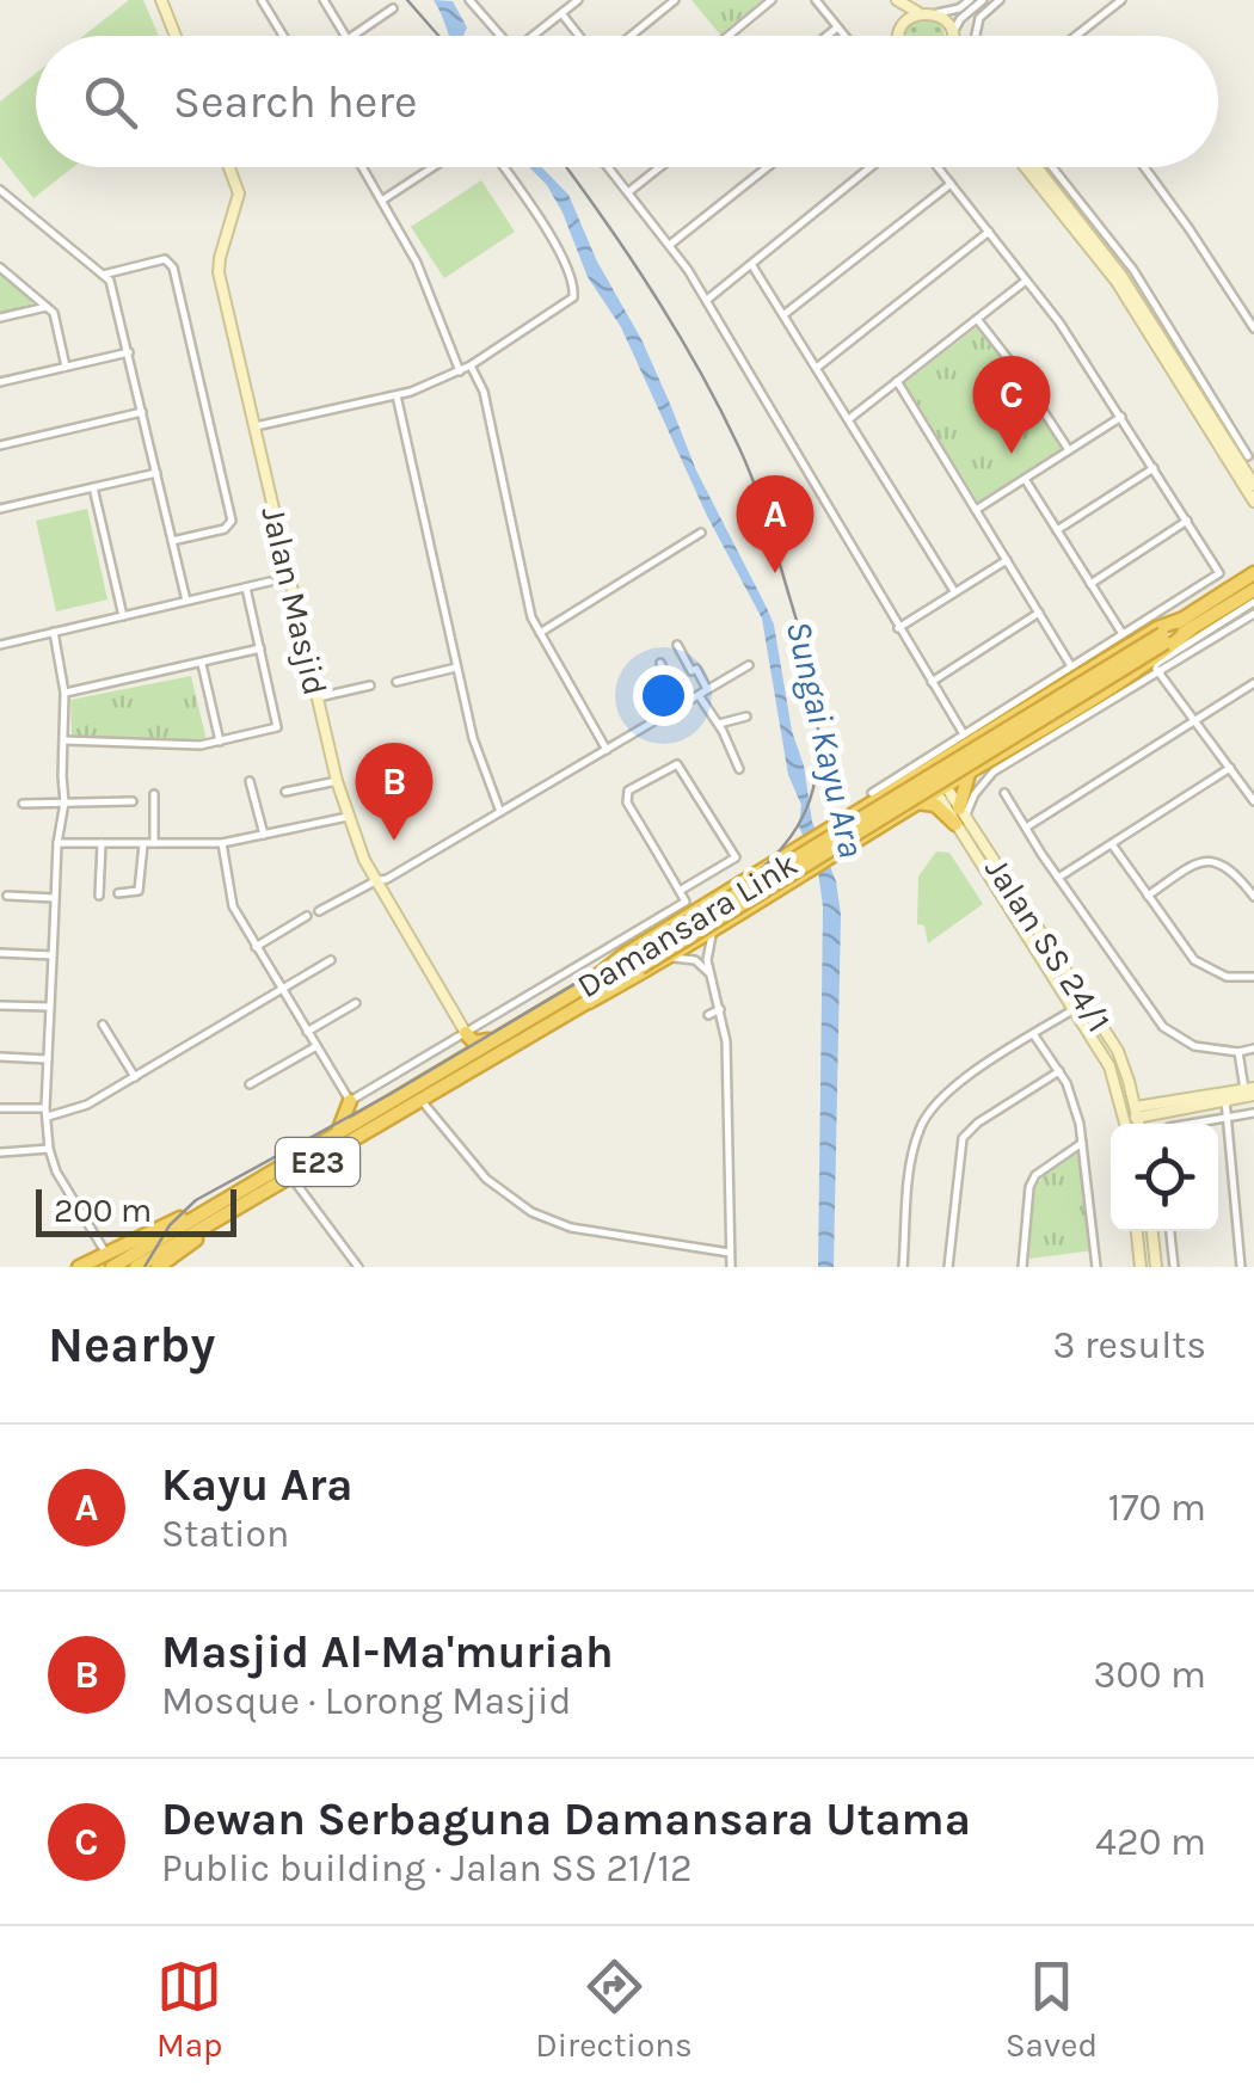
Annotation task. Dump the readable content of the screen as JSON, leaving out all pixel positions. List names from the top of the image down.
{
  "streets": {
    "highway": ["Damansara Link", "E23"],
    "street": ["Jalan Masjid", "Jalan SS 24/1"]
  },
  "water": ["Sungai Kayu Ara"],
  "scale_bar": "200 m",
  "page": {
    "search": "Search here",
    "pins": ["C", "A", "B"],
    "scale": "200 m",
    "heading": ["Nearby", "3 results"],
    "list": [
      {
        "mark": "A",
        "name": "Kayu Ara",
        "note": "Station",
        "value": "170 m"
      },
      {
        "mark": "B",
        "name": "Masjid Al-Ma'muriah",
        "note": "Mosque · Lorong Masjid",
        "value": "300 m"
      },
      {
        "mark": "C",
        "name": "Dewan Serbaguna Damansara Utama",
        "note": "Public building · Jalan SS 21/12",
        "value": "420 m"
      }
    ],
    "nav": ["Map", "Directions", "Saved"]
  }
}
